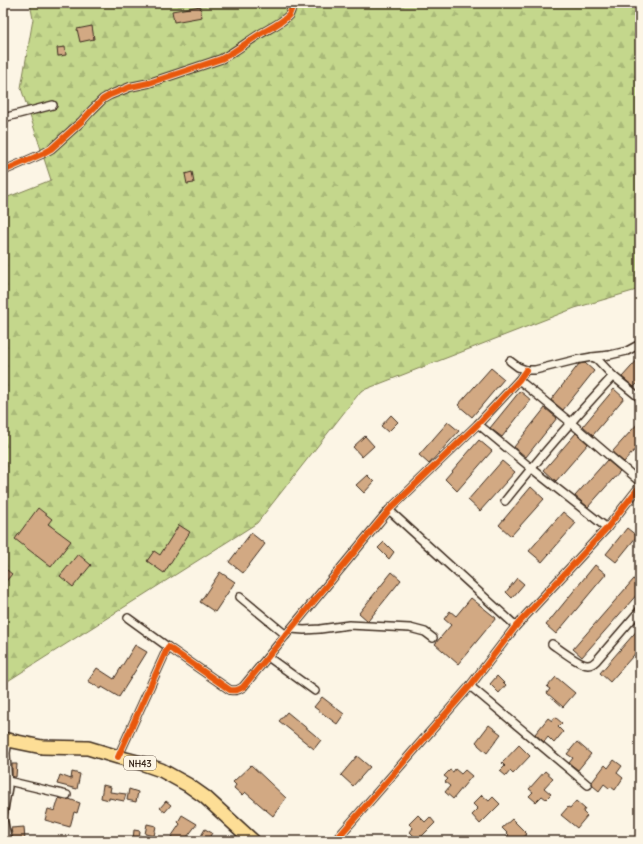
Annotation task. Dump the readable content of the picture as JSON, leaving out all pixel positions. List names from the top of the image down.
{
  "streets": {
    "highway": ["NH43"]
  }
}
